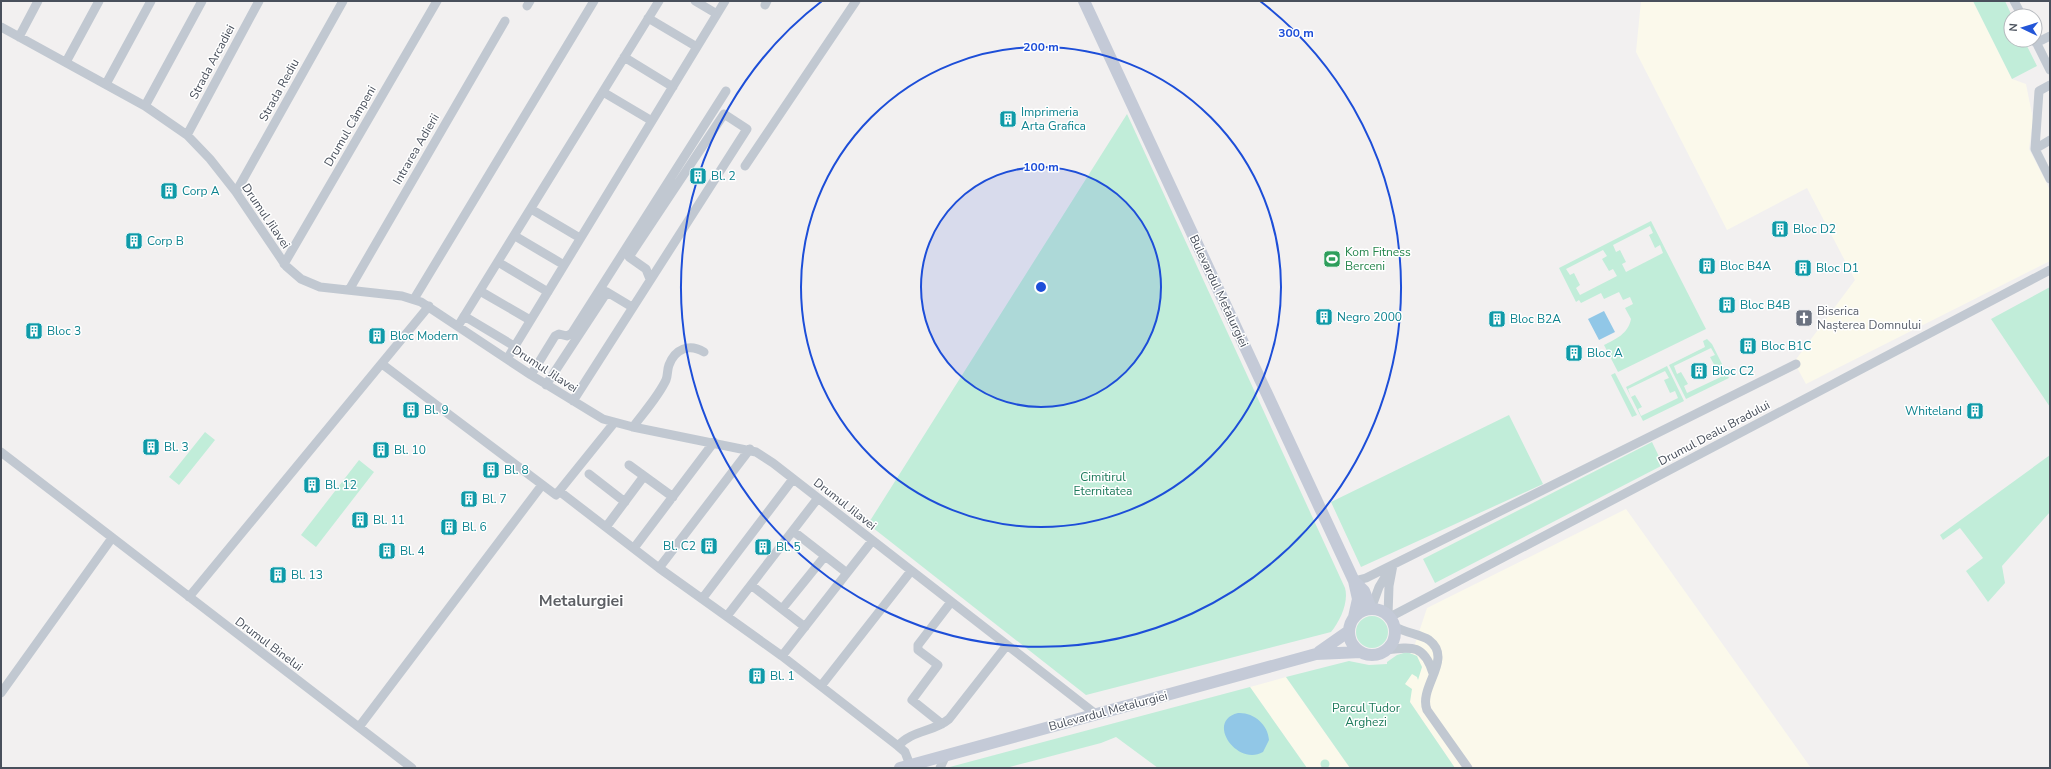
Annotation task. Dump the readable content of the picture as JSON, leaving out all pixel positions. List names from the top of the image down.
{
  "streets": {
    "main road": ["Bulevardul Metalurgiei"],
    "street": [
      "Strada Arcadiei",
      "Strada Rediu",
      "Drumul Câmpeni",
      "Intrarea Adierii",
      "Drumul Jilavei",
      "Drumul Dealu Bradului",
      "Drumul Binelui"
    ]
  },
  "crossings": [
    ["Strada Arcadiei", "Drumul Jilavei"],
    ["Strada Rediu", "Drumul Jilavei"],
    ["Drumul Câmpeni", "Drumul Jilavei"],
    ["Intrarea Adierii", "Drumul Jilavei"],
    ["Drumul Jilavei", "Bulevardul Metalurgiei"],
    ["Bulevardul Metalurgiei", "Drumul Dealu Bradului"]
  ],
  "districts": ["Metalurgiei"],
  "parks": ["Cimitirul Eternitatea", "Parcul Tudor Arghezi"],
  "places": {
    "building": [
      "Imprimeria Arta Grafica",
      "Bl. 2",
      "Corp A",
      "Bloc D2",
      "Corp B",
      "Bloc B4A",
      "Bloc D1",
      "Bloc B4B",
      "Negro 2000",
      "Bloc B2A",
      "Bloc 3",
      "Bloc Modern",
      "Bloc B1C",
      "Bloc A",
      "Bloc C2",
      "Bl. 9",
      "Whiteland",
      "Bl. 3",
      "Bl. 10",
      "Bl. 8",
      "Bl. 12",
      "Bl. 7",
      "Bl. 11",
      "Bl. 6",
      "Bl. C2",
      "Bl. 5",
      "Bl. 4",
      "Bl. 13",
      "Bl. 1"
    ],
    "sports": ["Kom Fitness Berceni"],
    "church": ["Biserica Nașterea Domnului"]
  },
  "north": "left",
  "rings": ["300 m", "200 m", "100 m"]
}
